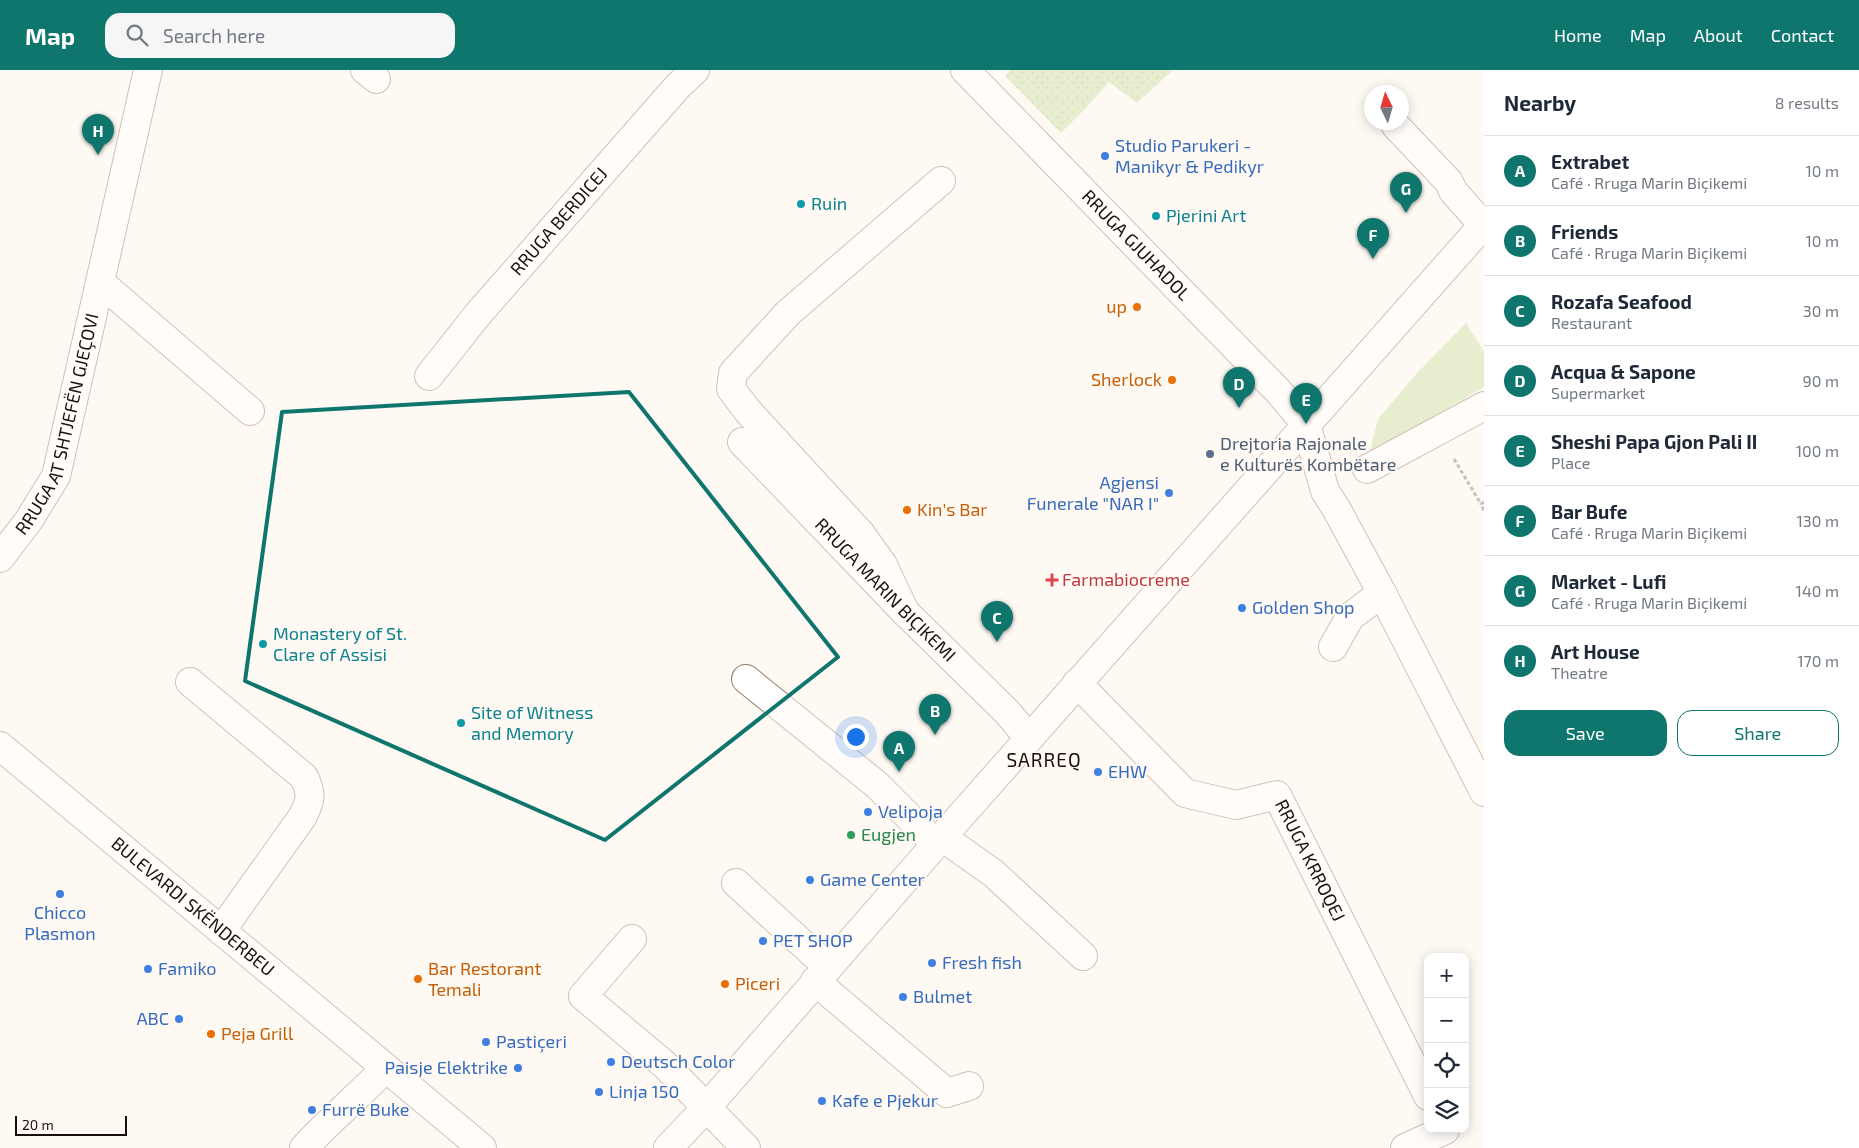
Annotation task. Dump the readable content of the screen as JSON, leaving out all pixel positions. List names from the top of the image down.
{
  "streets": {
    "street": [
      "RRUGA BERDICEJ",
      "RRUGA GJUHADOL",
      "RRUGA AT SHTJEFËN GJEÇOVI",
      "RRUGA MARIN BIÇIKEMI",
      "RRUGA KRROQEJ",
      "BULEVARDI SKËNDERBEU"
    ]
  },
  "districts": ["SARREQ"],
  "places": {
    "other": [
      "Studio Parukeri - Manikyr & Pedikyr",
      "Ruin",
      "Pjerini Art",
      "up",
      "Sherlock",
      "Drejtoria Rajonale e Kulturës Kombëtare",
      "Agjensi Funerale \"NAR I\"",
      "Kin's Bar",
      "Golden Shop",
      "Monastery of St. Clare of Assisi",
      "Site of Witness and Memory",
      "EHW",
      "Velipoja",
      "Eugjen",
      "Game Center",
      "Chicco Plasmon",
      "PET SHOP",
      "Fresh fish",
      "Famiko",
      "Bar Restorant Temali",
      "Piceri",
      "Bulmet",
      "ABC",
      "Peja Grill",
      "Pastiçeri",
      "Deutsch Color",
      "Paisje Elektrike",
      "Linja 150",
      "Kafe e Pjekur",
      "Furrë Buke"
    ],
    "health": ["Farmabiocreme"]
  },
  "scale_bar": "20 m",
  "north": "top",
  "page": {
    "header": "Map",
    "search": "Search here",
    "nav": [
      "Home",
      "Map",
      "About",
      "Contact"
    ],
    "heading": ["Nearby", "8 results"],
    "pins": [
      "H",
      "G",
      "F",
      "D",
      "E",
      "C",
      "B",
      "A"
    ],
    "list": [
      {
        "mark": "A",
        "name": "Extrabet",
        "note": "Café · Rruga Marin Biçikemi",
        "value": "10 m"
      },
      {
        "mark": "B",
        "name": "Friends",
        "note": "Café · Rruga Marin Biçikemi",
        "value": "10 m"
      },
      {
        "mark": "C",
        "name": "Rozafa Seafood",
        "note": "Restaurant",
        "value": "30 m"
      },
      {
        "mark": "D",
        "name": "Acqua & Sapone",
        "note": "Supermarket",
        "value": "90 m"
      },
      {
        "mark": "E",
        "name": "Sheshi Papa Gjon Pali II",
        "note": "Place",
        "value": "100 m"
      },
      {
        "mark": "F",
        "name": "Bar Bufe",
        "note": "Café · Rruga Marin Biçikemi",
        "value": "130 m"
      },
      {
        "mark": "G",
        "name": "Market - Lufi",
        "note": "Café · Rruga Marin Biçikemi",
        "value": "140 m"
      },
      {
        "mark": "H",
        "name": "Art House",
        "note": "Theatre",
        "value": "170 m"
      }
    ],
    "buttons": ["Save", "Share"],
    "map_buttons": ["+", "−"],
    "scale": "20 m"
  }
}
